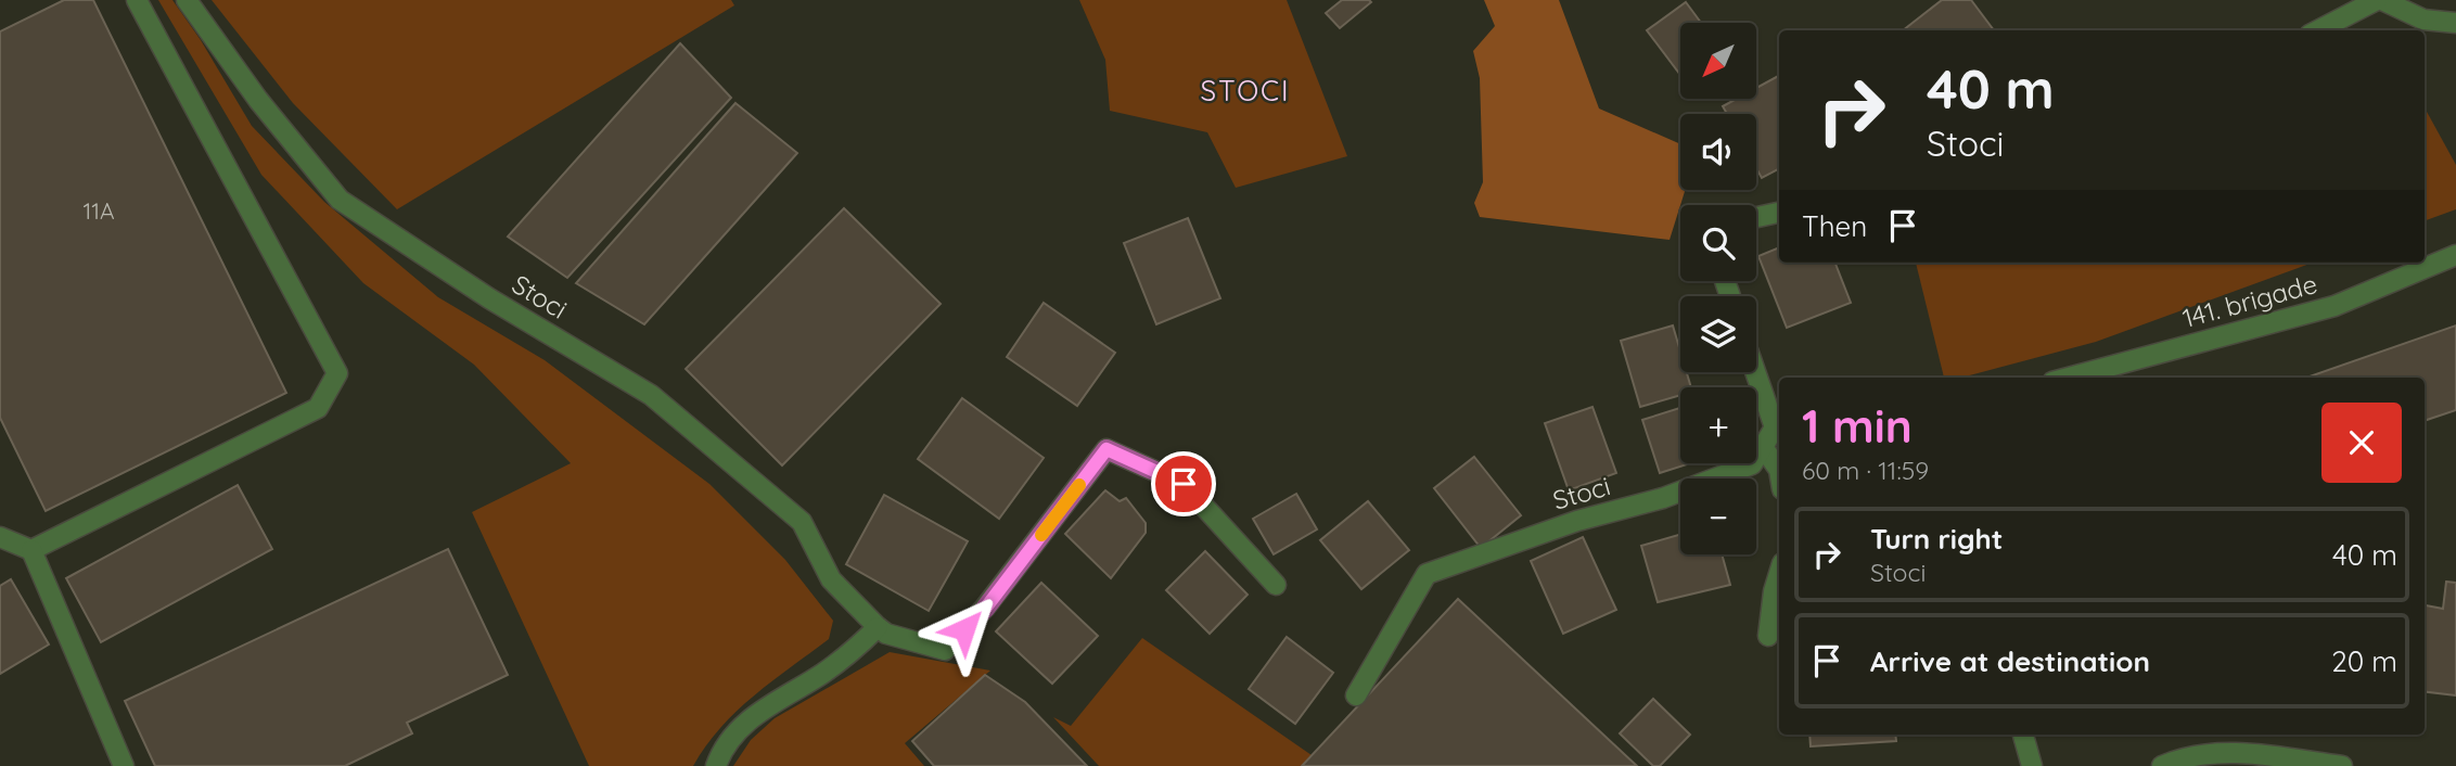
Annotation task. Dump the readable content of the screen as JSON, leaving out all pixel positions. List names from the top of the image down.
{
  "streets": {
    "street": ["Stoci", "141. brigade"]
  },
  "districts": ["STOCI"],
  "house_numbers": ["11A"],
  "north": "bottom left",
  "page": {
    "map_buttons": ["+", "−"],
    "turn": ["40 m", "Stoci"],
    "then": "Then",
    "heading": ["1 min", "60 m · 11:59"],
    "list": [
      {
        "name": "Turn right",
        "note": "Stoci",
        "value": "40 m"
      },
      {
        "name": "Arrive at destination",
        "value": "20 m"
      }
    ]
  }
}
